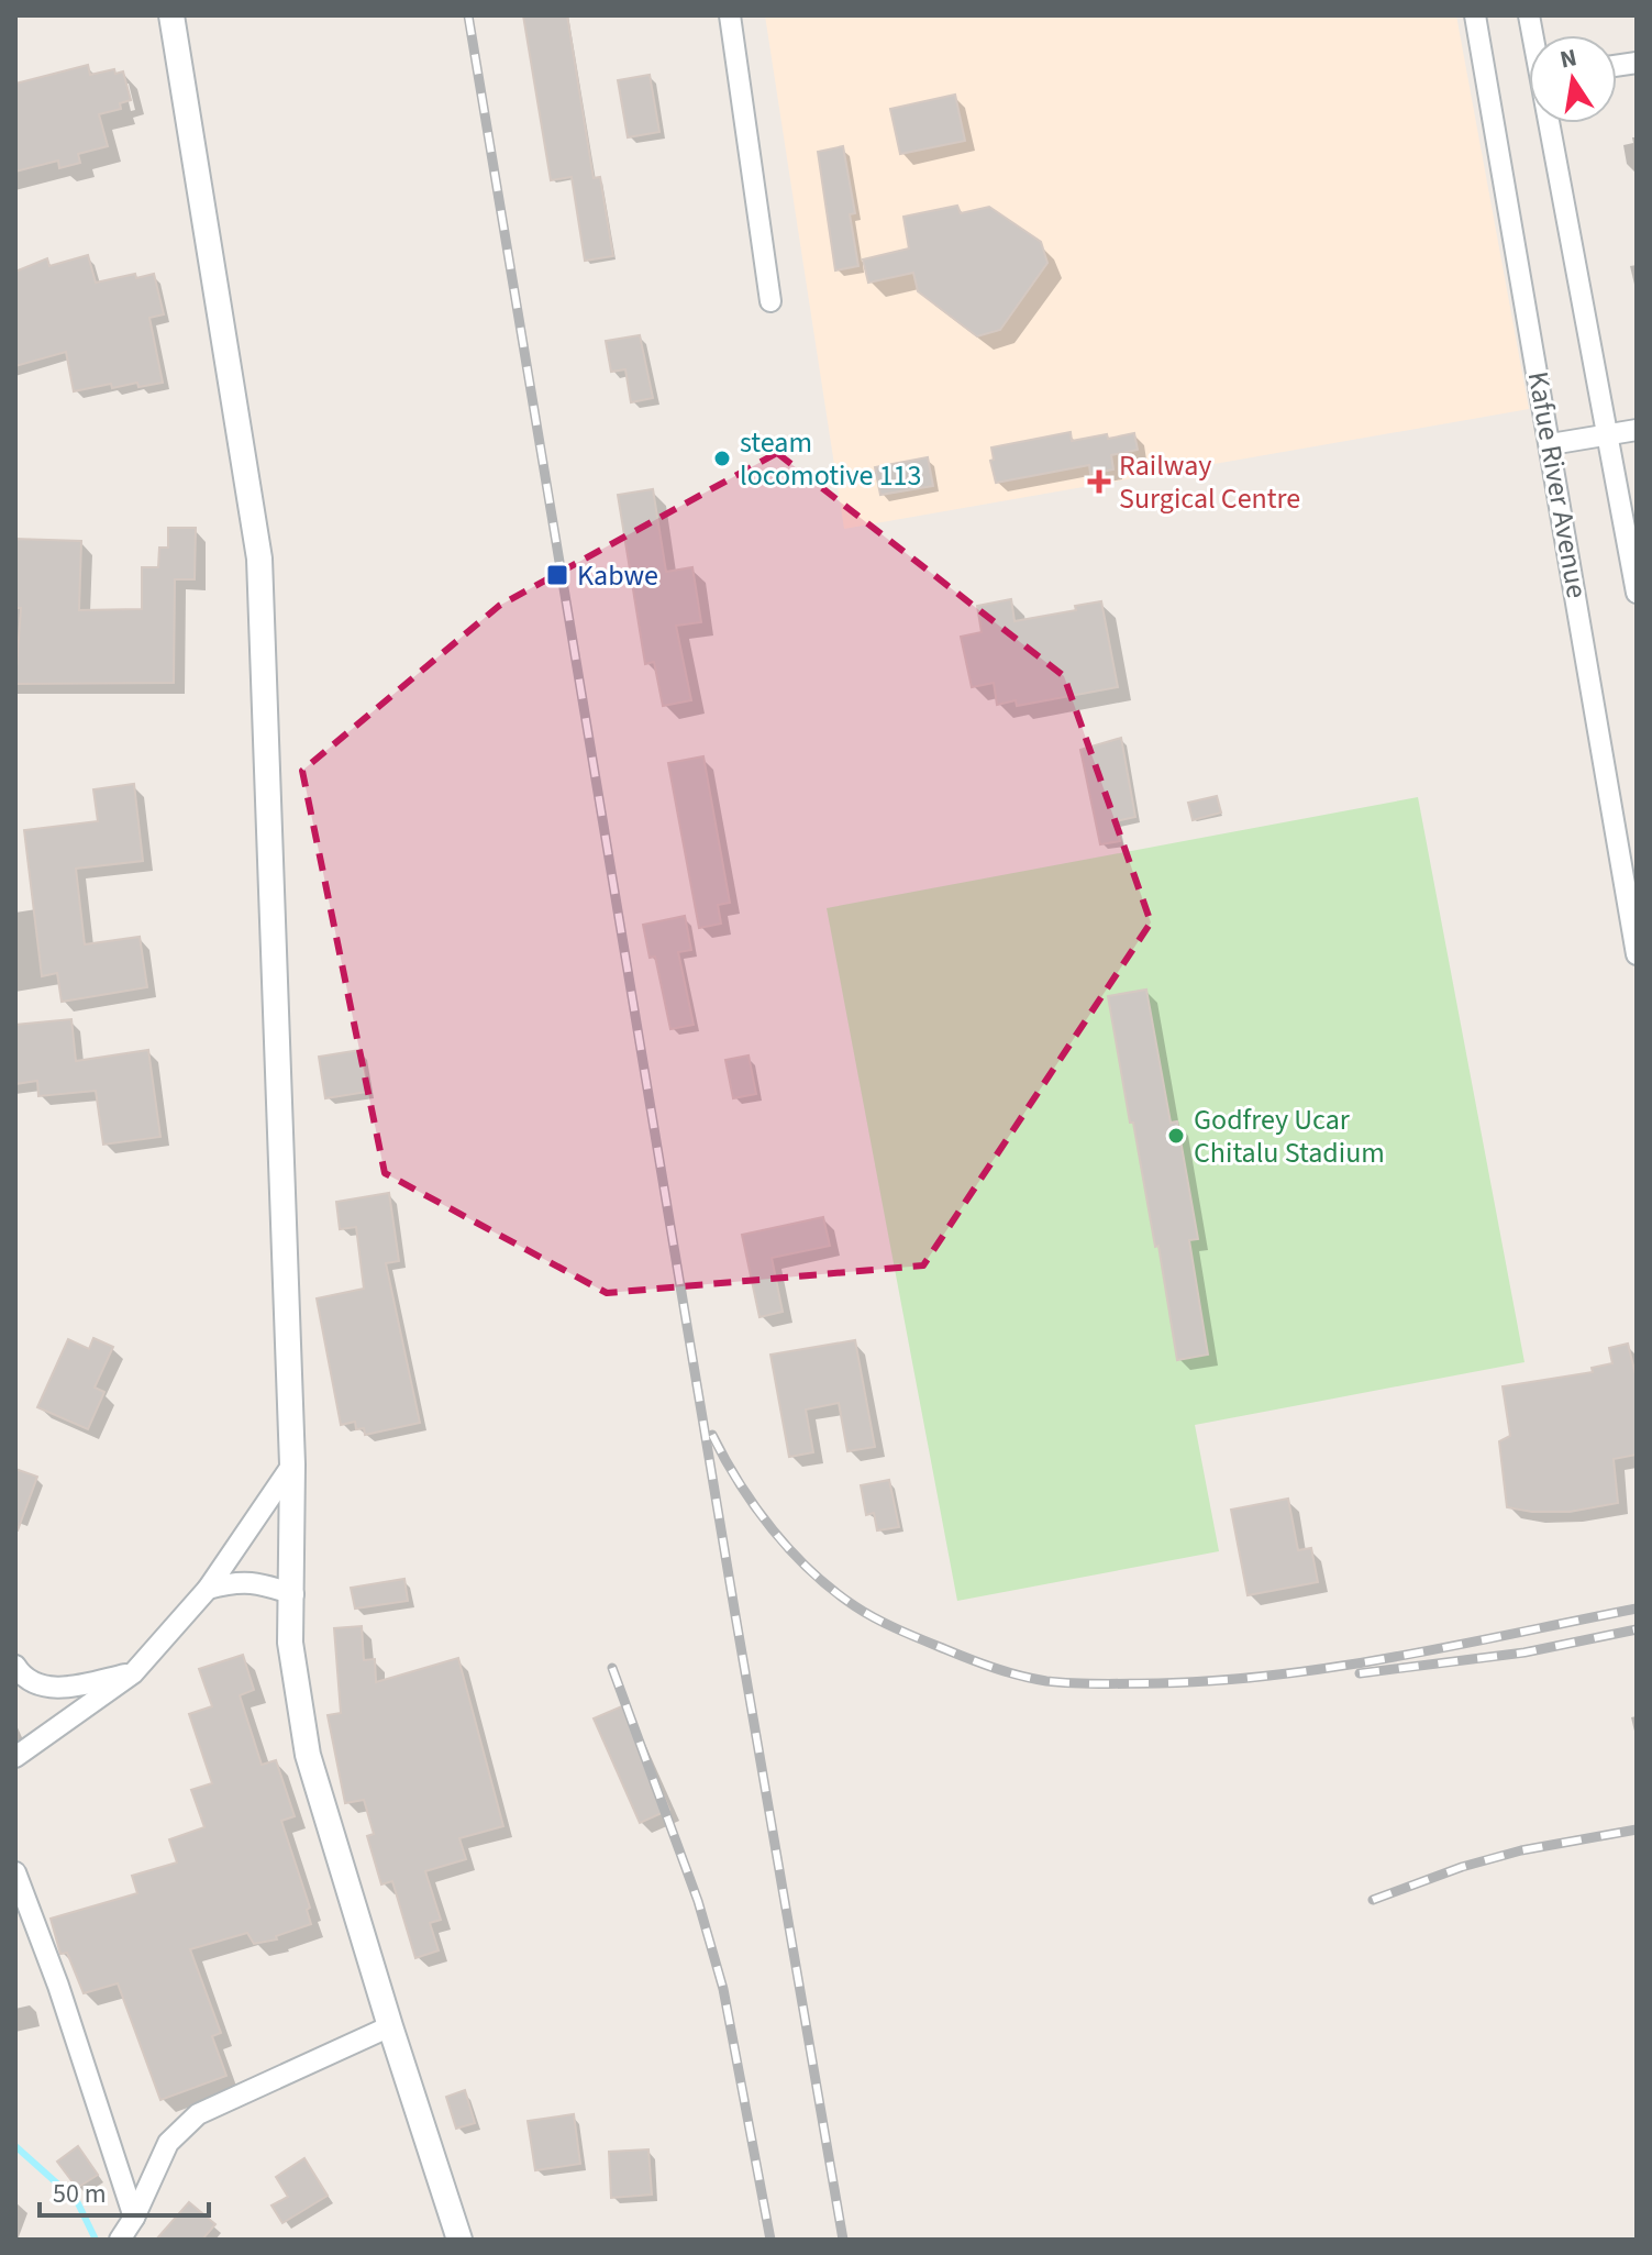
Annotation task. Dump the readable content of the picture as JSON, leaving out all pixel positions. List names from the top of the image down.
{
  "streets": {
    "street": ["Kafue River Avenue"]
  },
  "places": {
    "other": ["steam locomotive 113", "Godfrey Ucar Chitalu Stadium"],
    "health": ["Railway Surgical Centre"],
    "transit": ["Kabwe"]
  },
  "scale_bar": "50 m",
  "north": "top"
}
